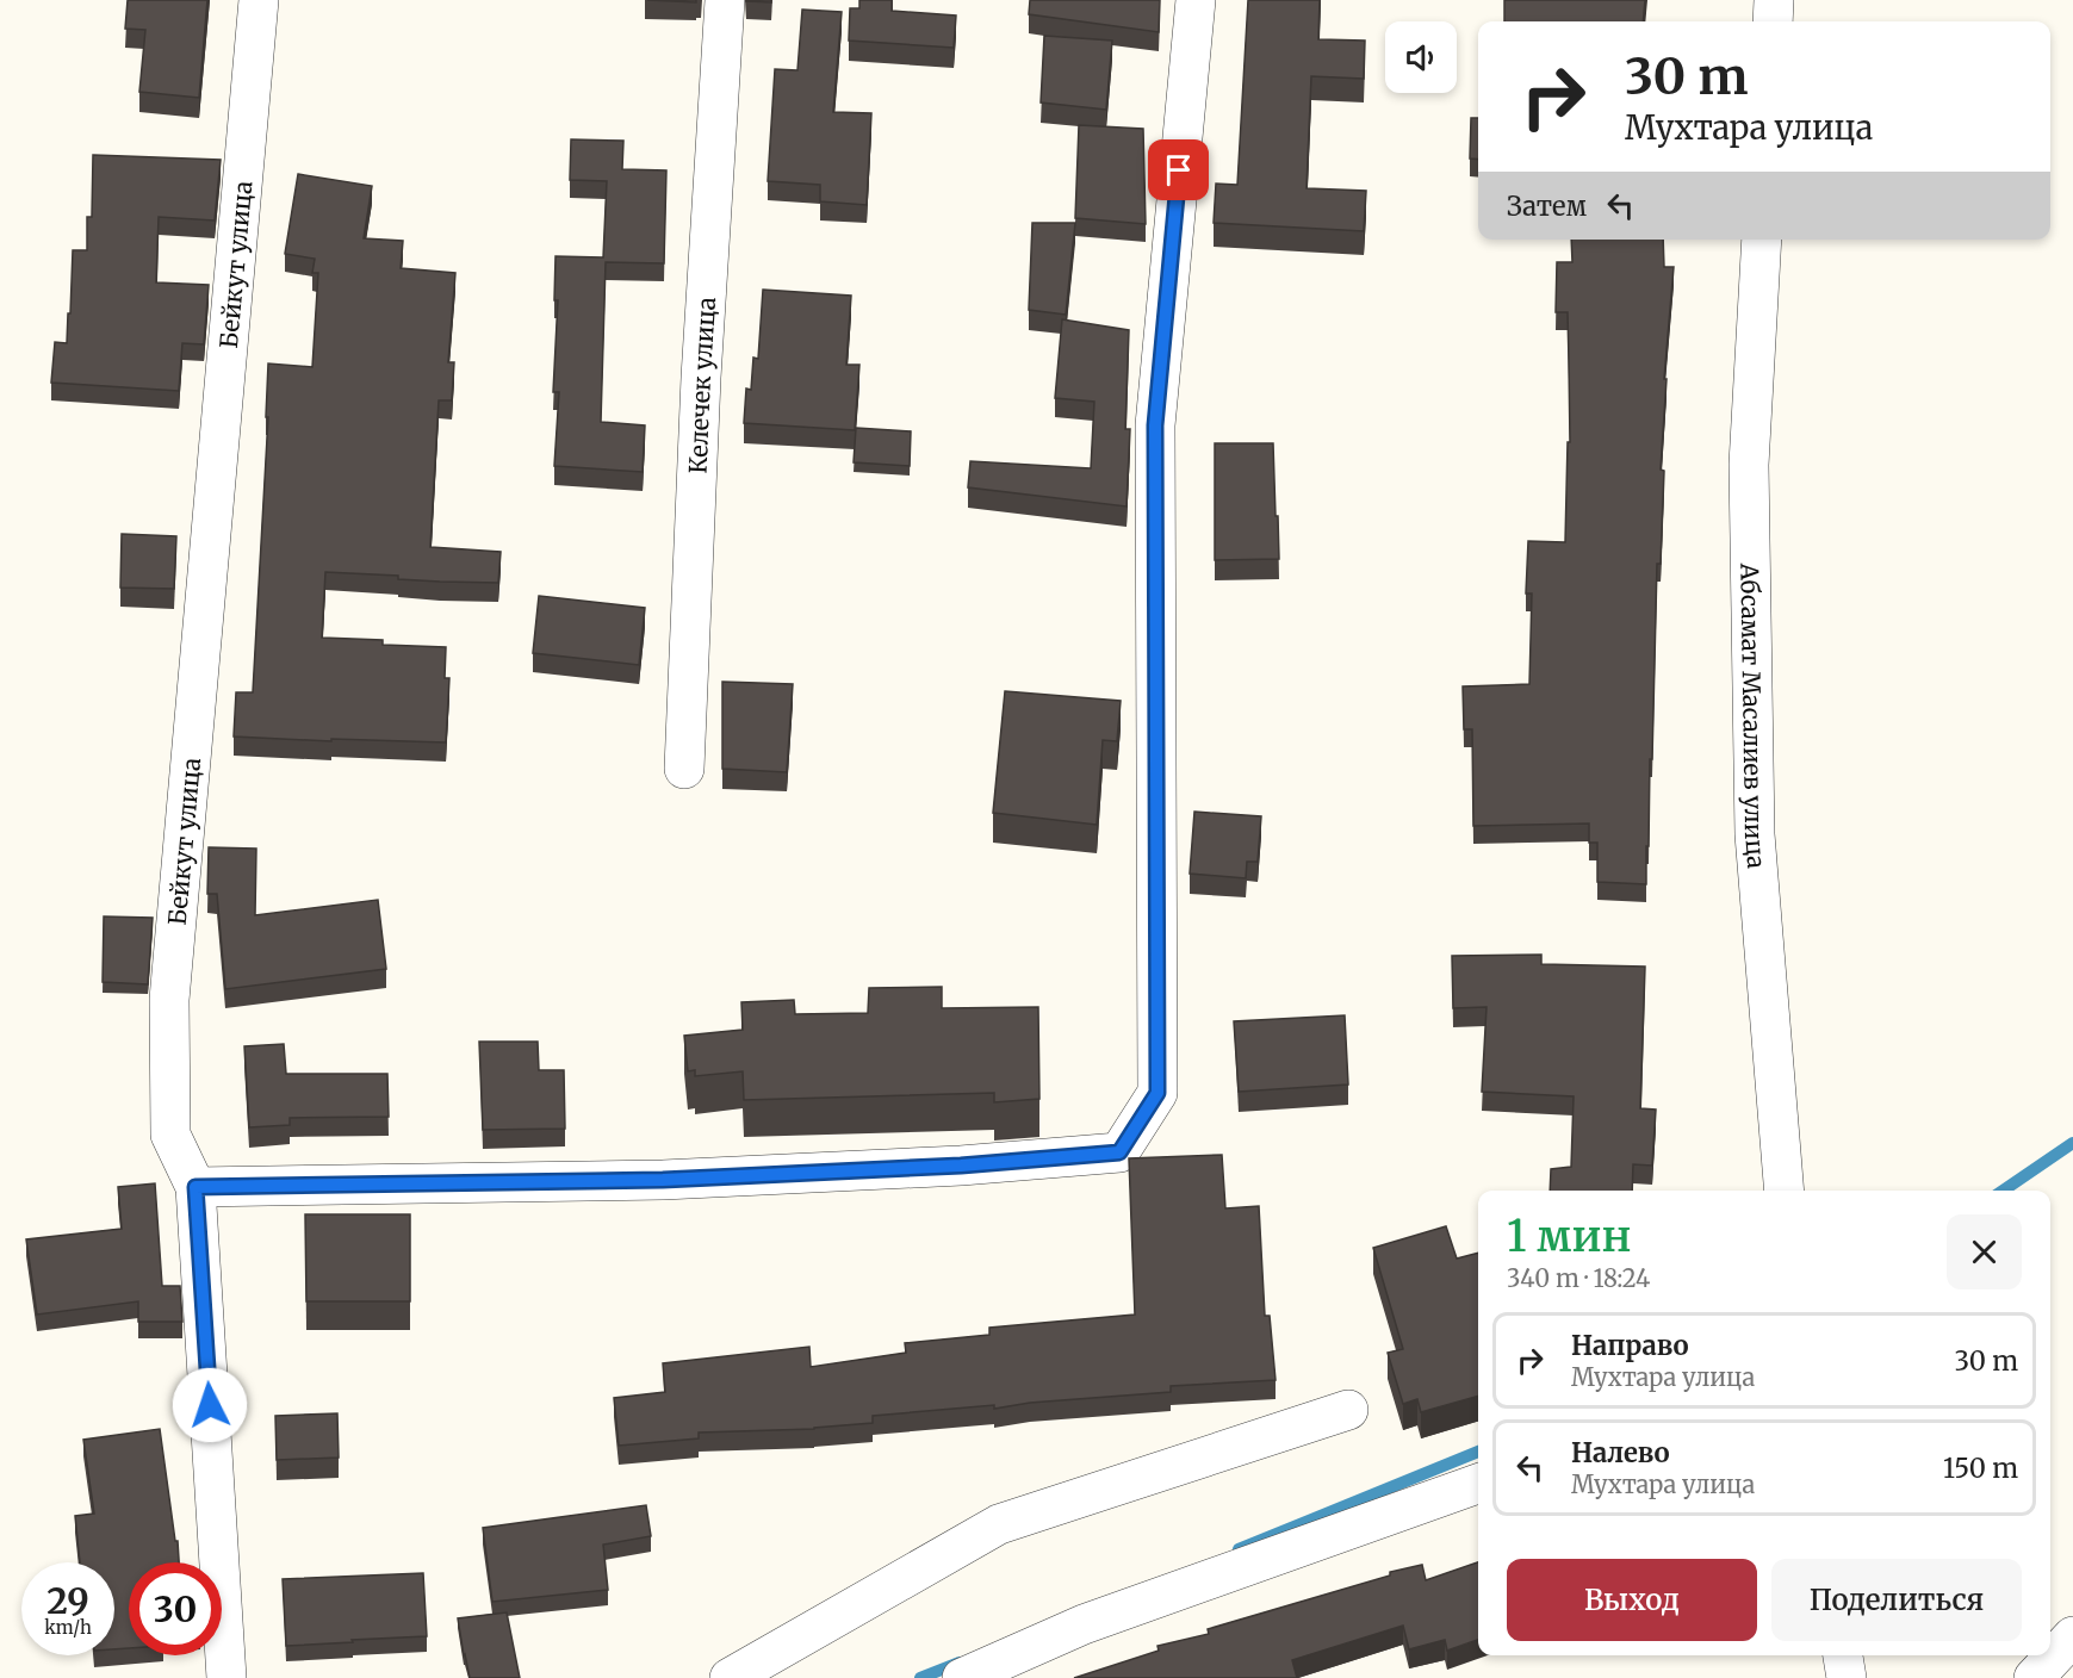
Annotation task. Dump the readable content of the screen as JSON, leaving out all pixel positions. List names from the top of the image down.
{
  "streets": {
    "street": ["Бейкут улица", "Келечек улица", "Абсамат Масалиев улица"]
  },
  "page": {
    "turn": ["30 m", "Мухтара улица"],
    "then": "Затем",
    "heading": ["1 мин", "340 m · 18:24"],
    "list": [
      {
        "name": "Направо",
        "note": "Мухтара улица",
        "value": "30 m"
      },
      {
        "name": "Налево",
        "note": "Мухтара улица",
        "value": "150 m"
      }
    ],
    "buttons": ["Выход", "Поделиться"],
    "speed": "29 km/h",
    "limit": "30"
  }
}
